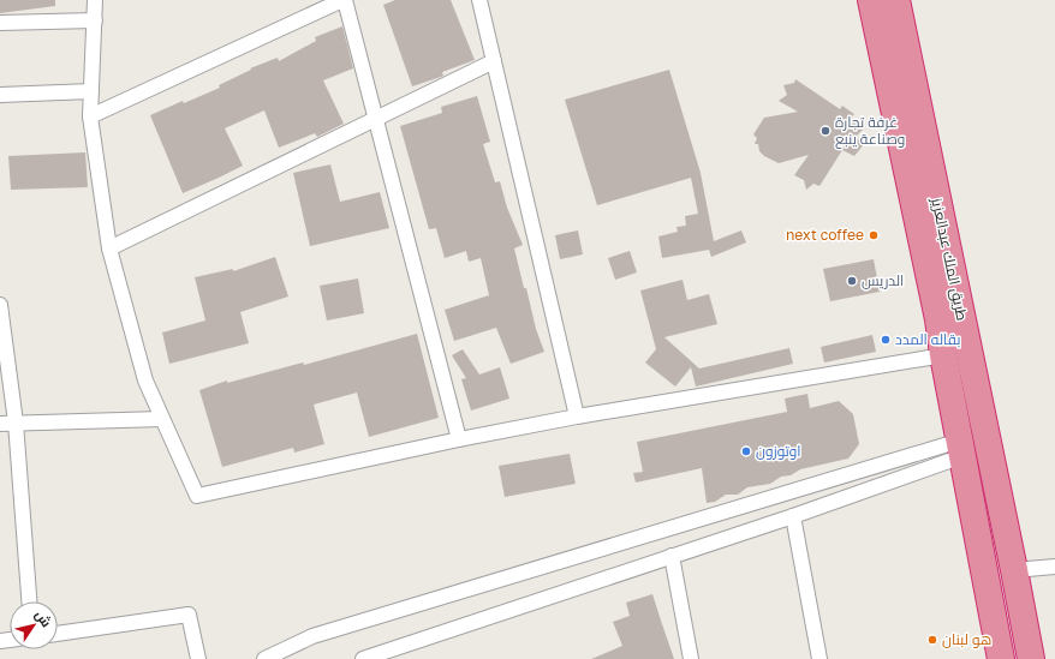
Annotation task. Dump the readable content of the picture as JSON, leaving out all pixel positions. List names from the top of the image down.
{
  "streets": {
    "highway": ["طريق الملك عبدالعزيز"]
  },
  "places": [
    "غرفة تجارة وصناعة ينبع",
    "next coffee",
    "الدريس",
    "بقاله المدد",
    "اوتوزون",
    "هو لبنان"
  ],
  "north": "top right"
}
